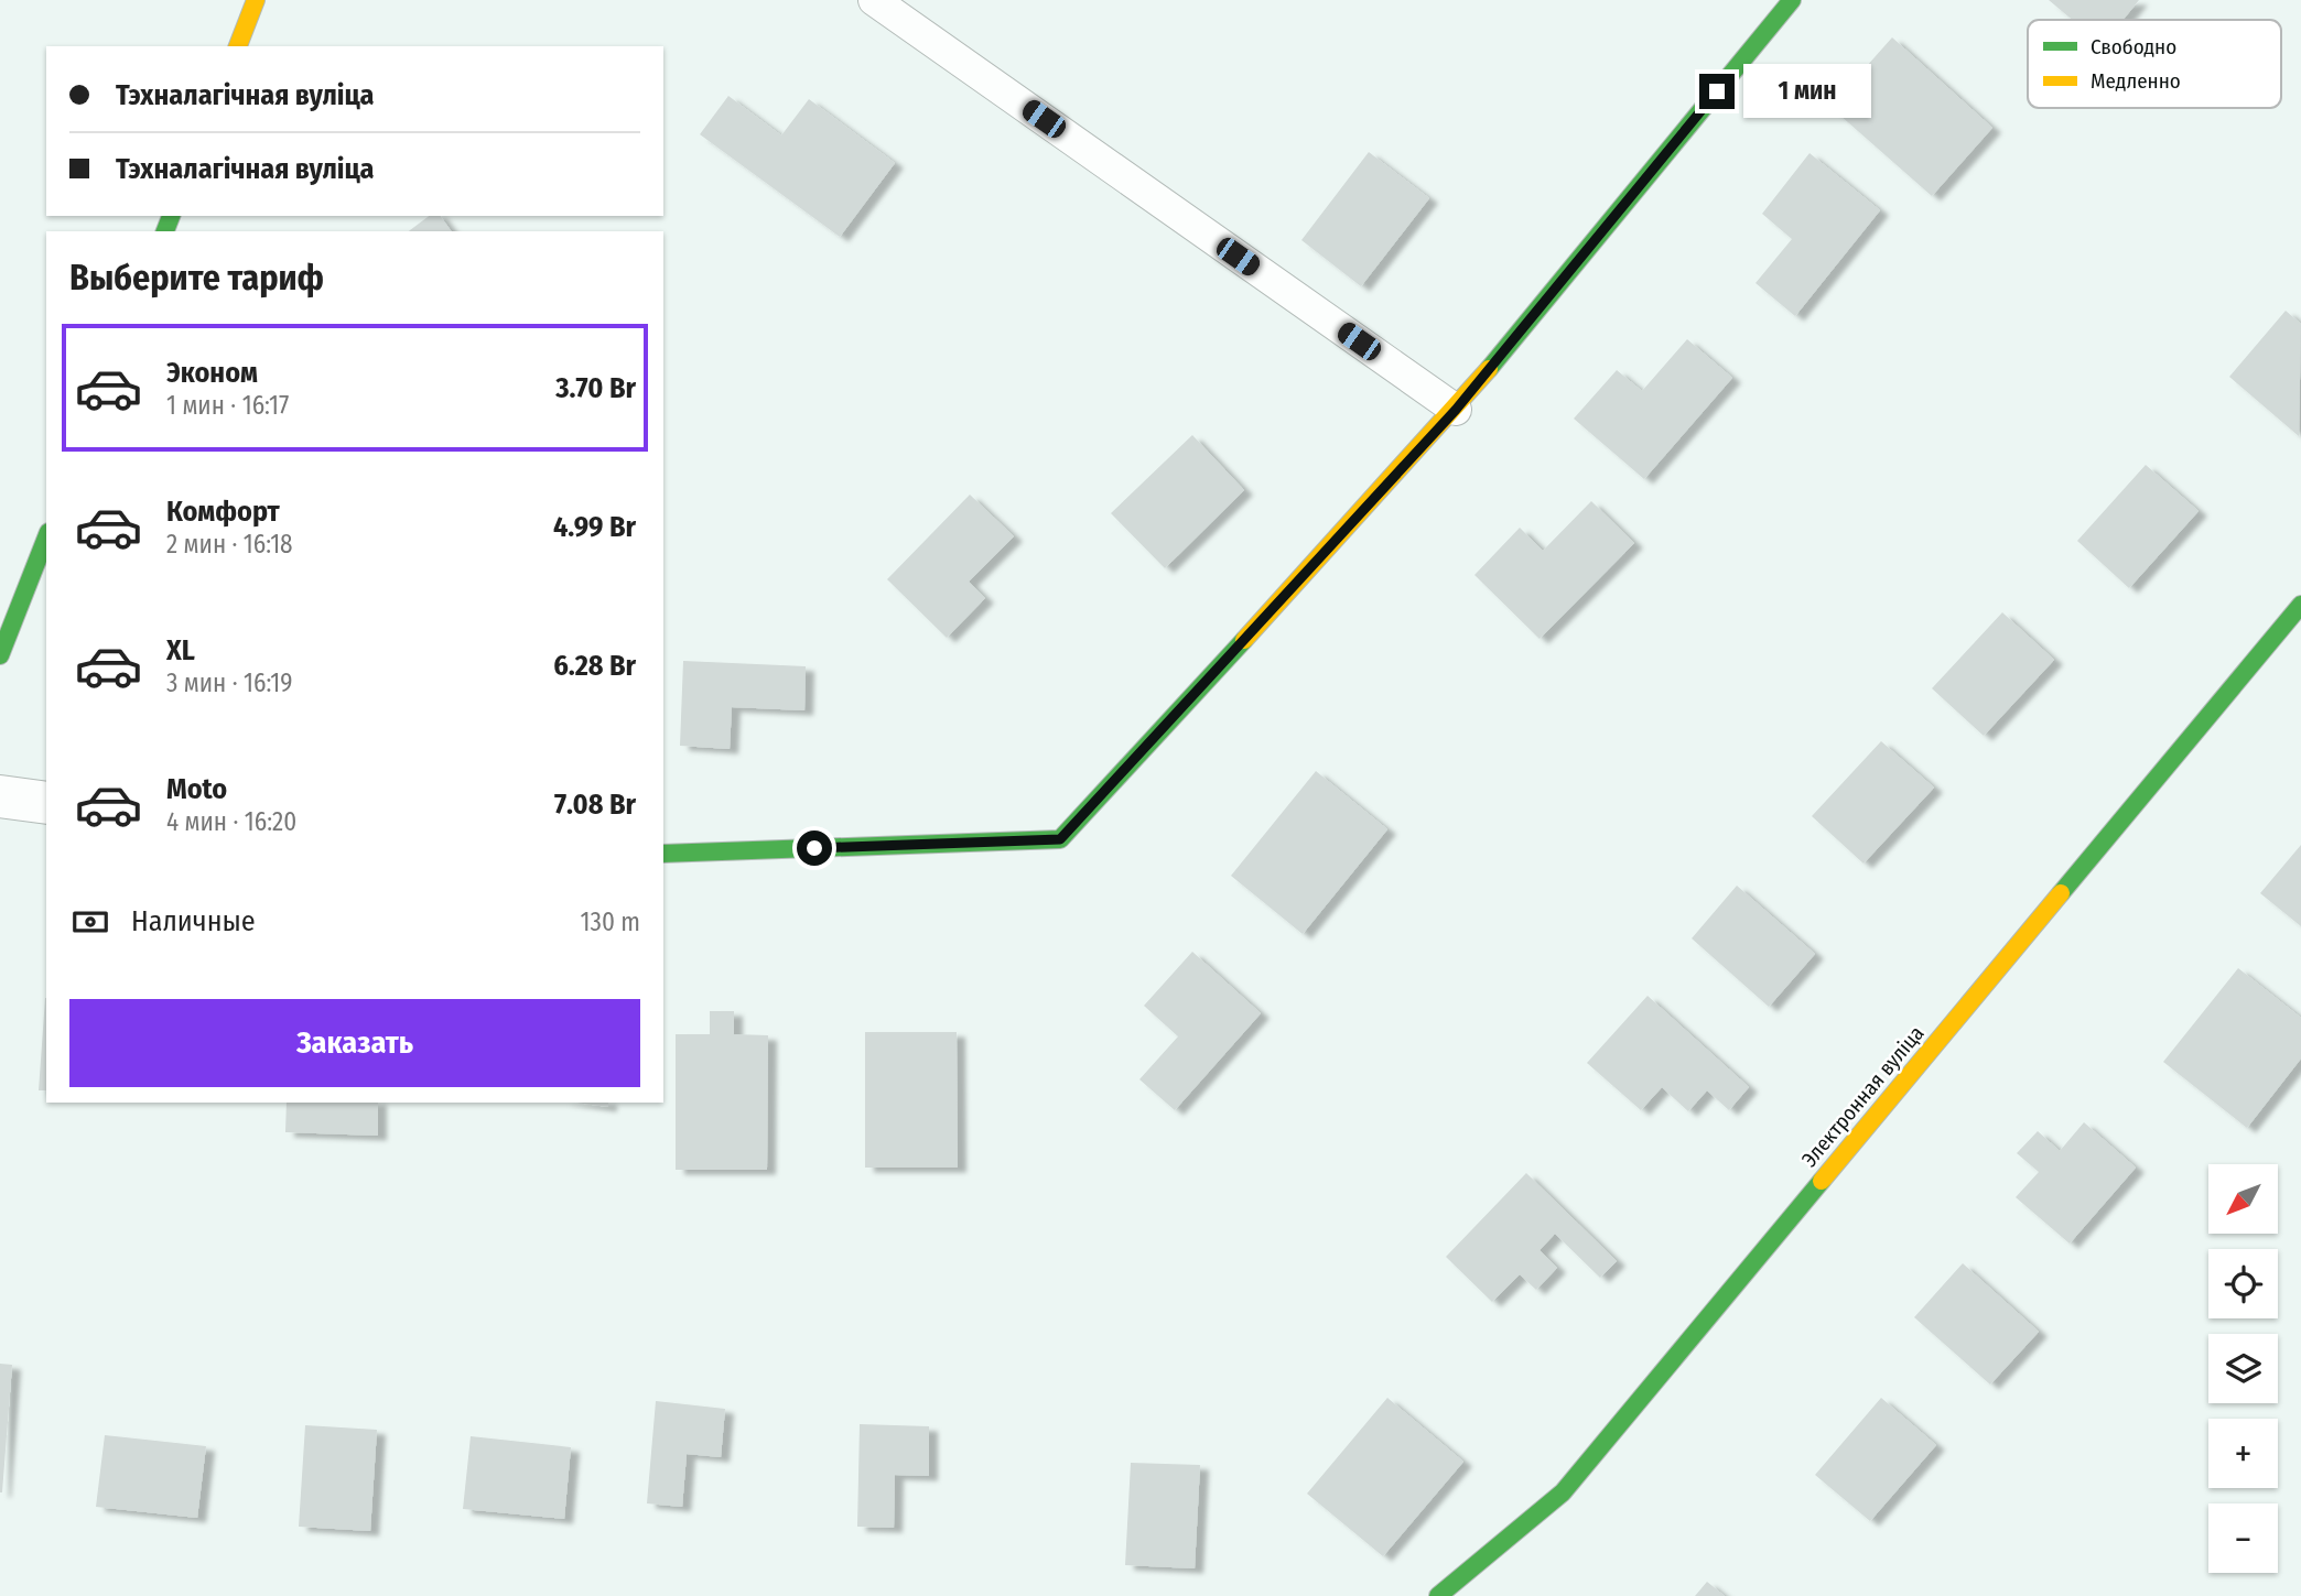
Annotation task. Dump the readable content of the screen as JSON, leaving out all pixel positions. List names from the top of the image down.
{
  "streets": {
    "street": ["Электронная вуліца"]
  },
  "legend": ["Свободно", "Медленно"],
  "north": "bottom left",
  "page": {
    "banner": ["Тэхналагічная вуліца", "Тэхналагічная вуліца"],
    "bubble": "1 мин",
    "heading": "Выберите тариф",
    "list": [
      {
        "name": "Эконом",
        "note": "1 мин · 16:17",
        "value": "3.70 Br"
      },
      {
        "name": "Комфорт",
        "note": "2 мин · 16:18",
        "value": "4.99 Br"
      },
      {
        "name": "XL",
        "note": "3 мин · 16:19",
        "value": "6.28 Br"
      },
      {
        "name": "Moto",
        "note": "4 мин · 16:20",
        "value": "7.08 Br"
      }
    ],
    "pay": ["Наличные", "130 m"],
    "buttons": "Заказать",
    "map_buttons": ["+", "−"]
  }
}
